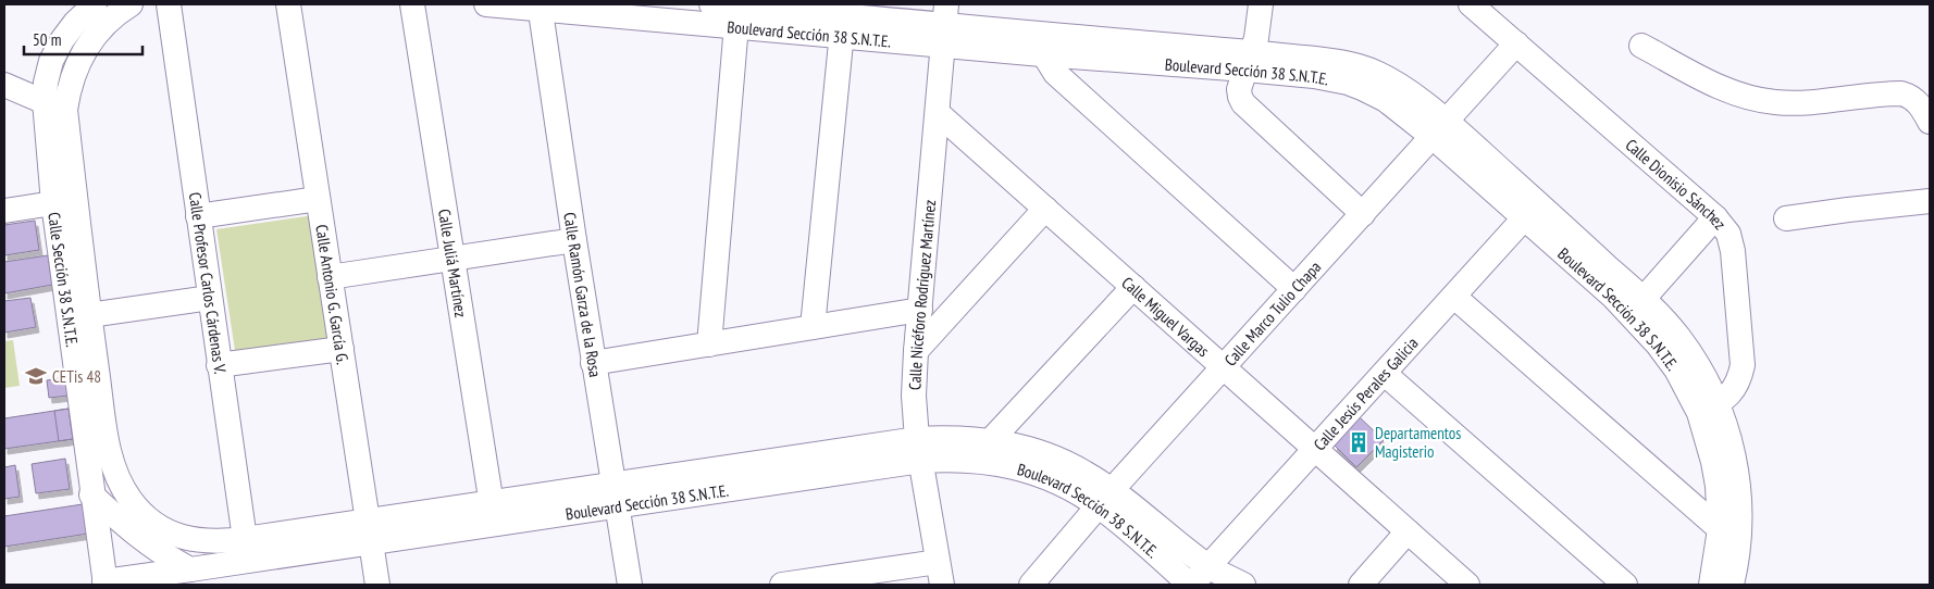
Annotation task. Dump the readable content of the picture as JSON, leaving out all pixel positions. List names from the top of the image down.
{
  "streets": {
    "street": [
      "Boulevard Sección 38 S.N.T.E.",
      "Calle Dionisio Sánchez",
      "Calle Juliá Martínez",
      "Calle Sección 38 S.N.T.E.",
      "Calle Profesor Carlos Cárdenas V.",
      "Calle Antonio G. García G.",
      "Calle Ramón Garza de la Rosa",
      "Calle Nicéforo Rodríguez Martínez",
      "Calle Marco Tulio Chapa",
      "Calle Miguel Vargas",
      "Calle Jesús Perales Galicia"
    ]
  },
  "crossings": [
    ["Boulevard Sección 38 S.N.T.E.", "Calle Dionisio Sánchez"],
    ["Boulevard Sección 38 S.N.T.E.", "Calle Juliá Martínez"],
    ["Boulevard Sección 38 S.N.T.E.", "Calle Sección 38 S.N.T.E."],
    ["Boulevard Sección 38 S.N.T.E.", "Calle Profesor Carlos Cárdenas V."],
    ["Boulevard Sección 38 S.N.T.E.", "Calle Antonio G. García G."],
    ["Boulevard Sección 38 S.N.T.E.", "Calle Ramón Garza de la Rosa"],
    ["Boulevard Sección 38 S.N.T.E.", "Calle Nicéforo Rodríguez Martínez"],
    ["Boulevard Sección 38 S.N.T.E.", "Calle Marco Tulio Chapa"],
    ["Boulevard Sección 38 S.N.T.E.", "Calle Jesús Perales Galicia"],
    ["Calle Dionisio Sánchez", "Calle Marco Tulio Chapa"],
    ["Calle Nicéforo Rodríguez Martínez", "Calle Miguel Vargas"],
    ["Calle Marco Tulio Chapa", "Calle Miguel Vargas"],
    ["Calle Miguel Vargas", "Calle Jesús Perales Galicia"]
  ],
  "places": {
    "school or university": ["CETis 48"],
    "building": ["Departamentos Magisterio"]
  },
  "scale_bar": "50 m"
}
